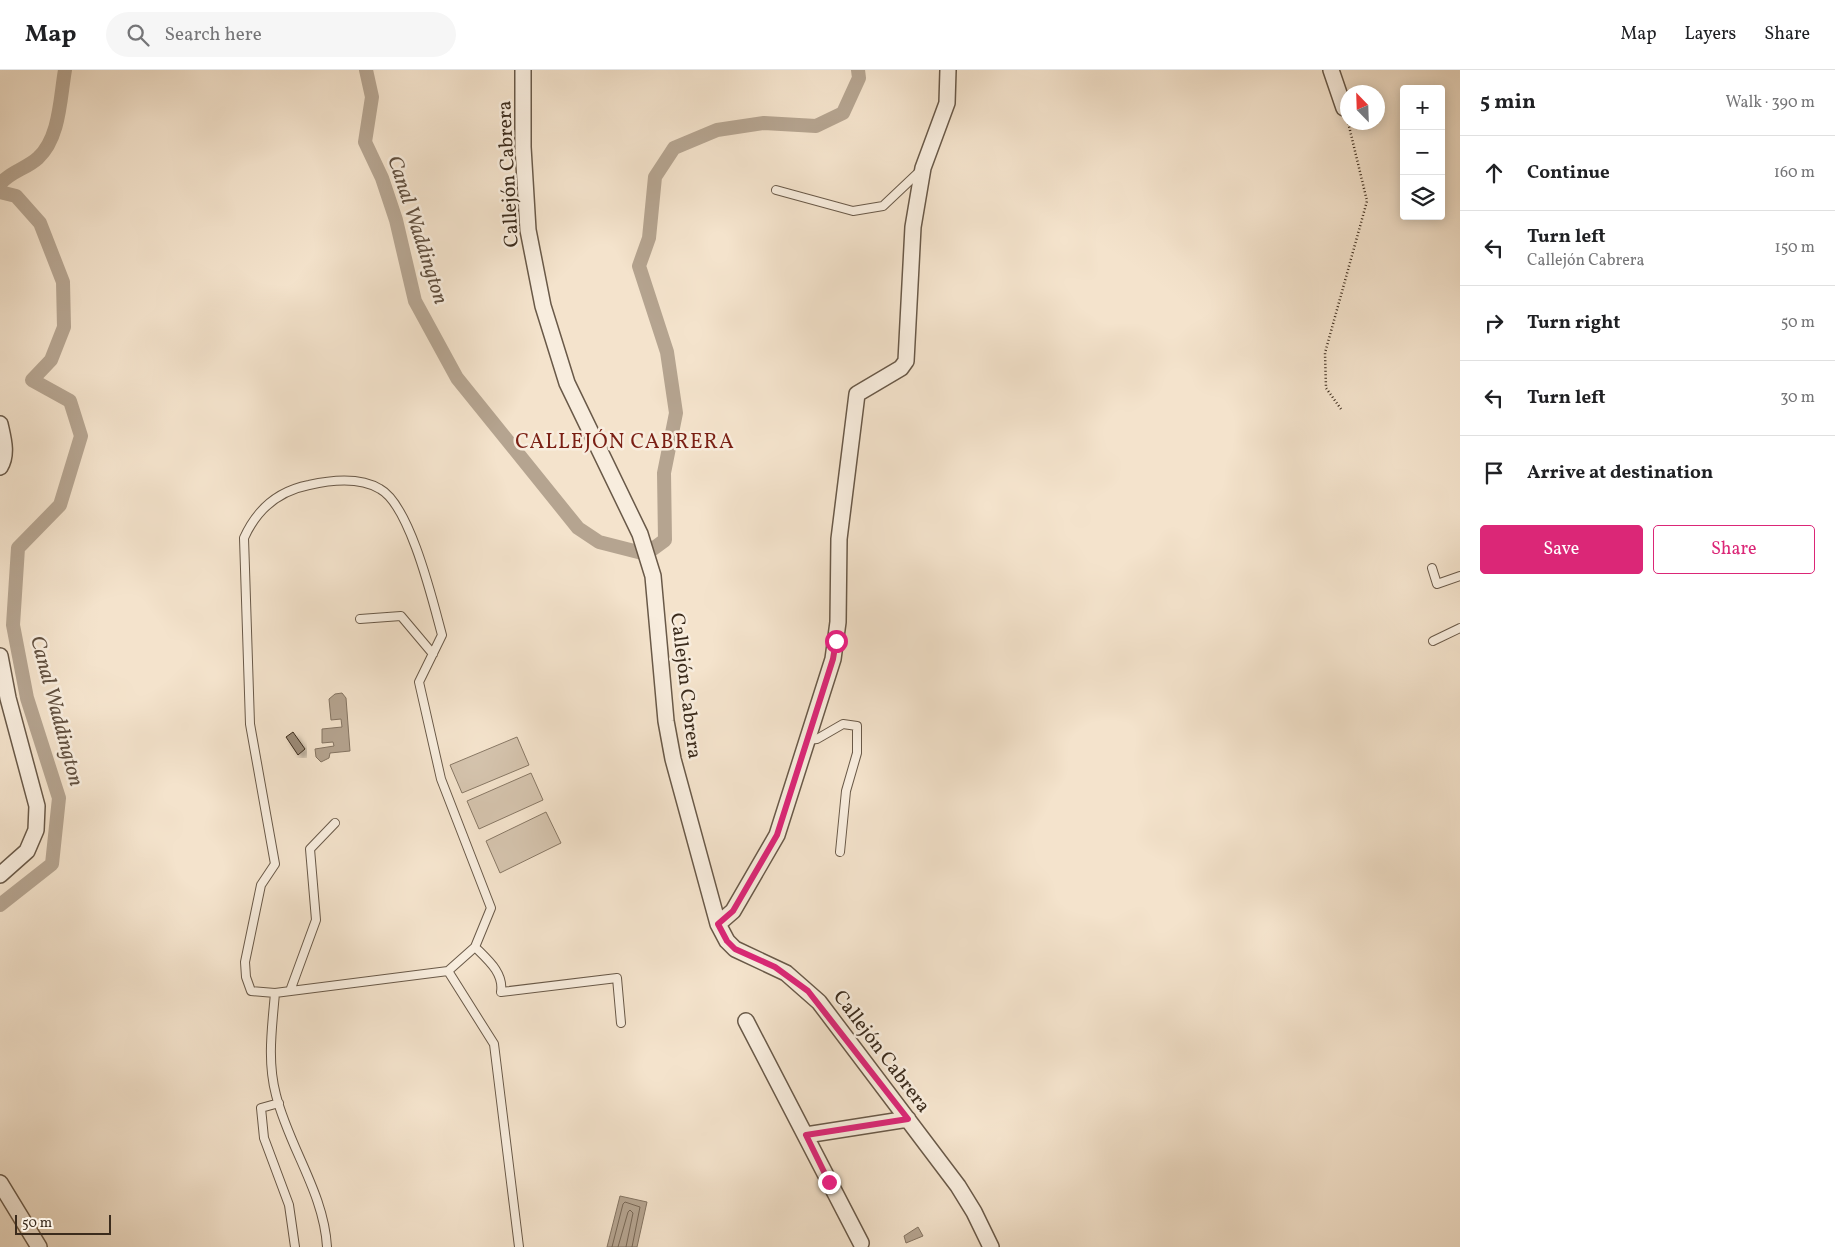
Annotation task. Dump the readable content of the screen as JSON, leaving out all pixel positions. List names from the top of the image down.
{
  "streets": {
    "street": ["Callejón Cabrera"]
  },
  "districts": ["CALLEJÓN CABRERA"],
  "water": ["Canal Waddington"],
  "scale_bar": "50 m",
  "north": "top left",
  "page": {
    "header": "Map",
    "search": "Search here",
    "nav": ["Map", "Layers", "Share"],
    "heading": ["5 min", "Walk · 390 m"],
    "map_buttons": ["+", "−"],
    "list": [
      ["Continue", "160 m"],
      ["Turn left", "Callejón Cabrera", "150 m"],
      ["Turn right", "50 m"],
      ["Turn left", "30 m"],
      "Arrive at destination"
    ],
    "buttons": ["Save", "Share"],
    "scale": "50 m"
  }
}
